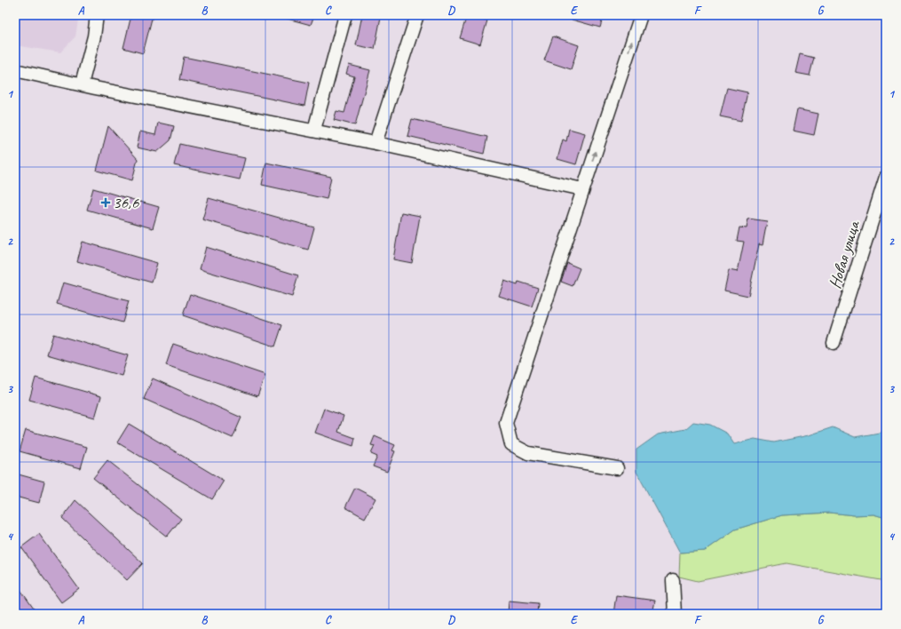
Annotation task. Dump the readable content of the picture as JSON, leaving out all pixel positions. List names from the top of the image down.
{
  "streets": {
    "street": ["Новая улица"]
  },
  "places": {
    "health": ["36,6"]
  },
  "grid": {
    "columns": [
      "A",
      "B",
      "C",
      "D",
      "E",
      "F",
      "G"
    ],
    "rows": [
      "1",
      "2",
      "3",
      "4"
    ]
  }
}
